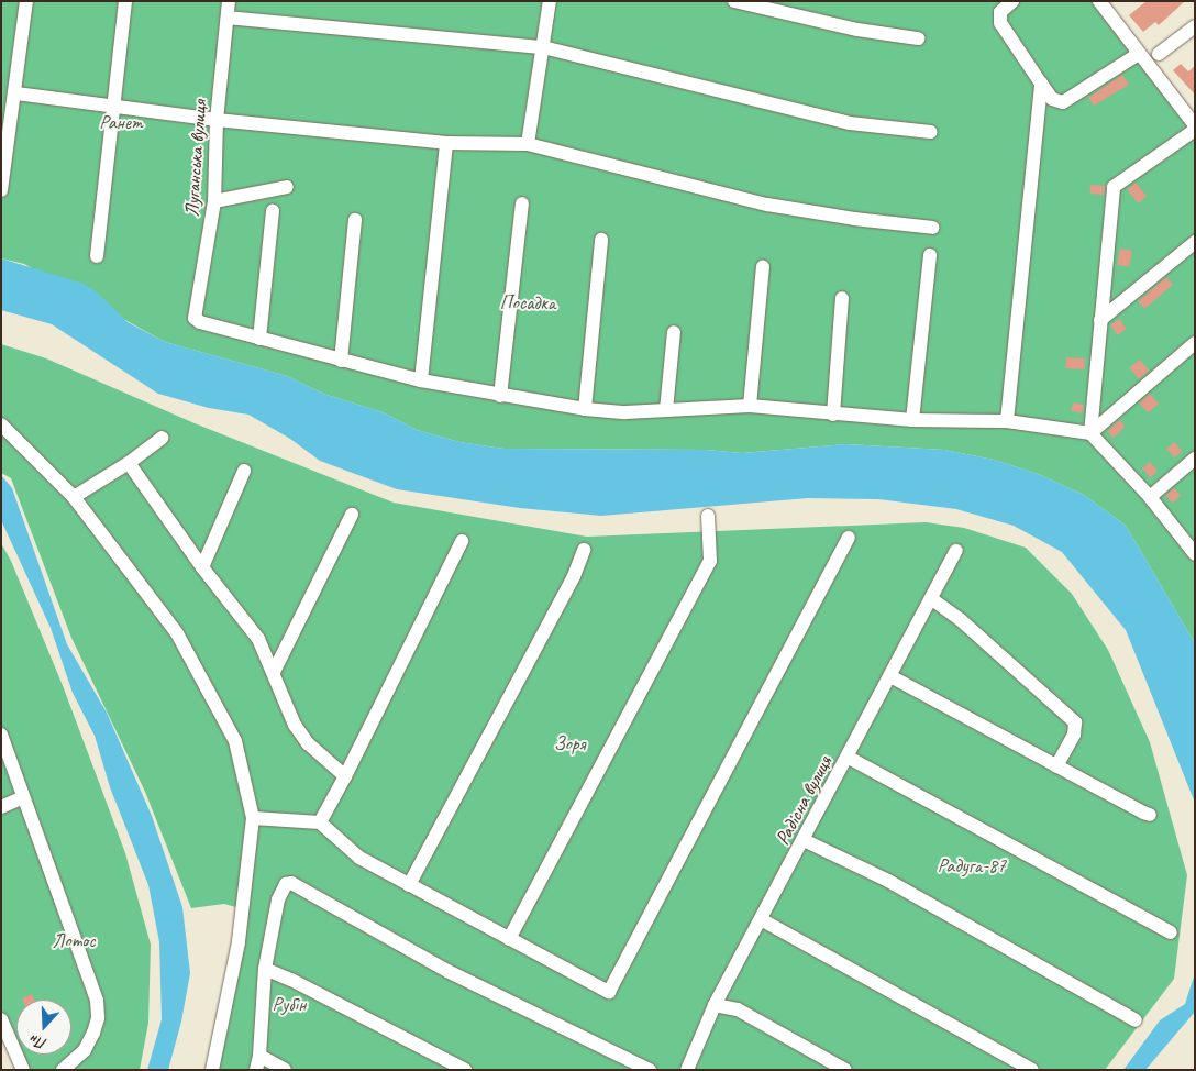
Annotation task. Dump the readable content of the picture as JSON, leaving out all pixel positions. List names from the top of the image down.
{
  "streets": {
    "street": ["Луганська вулиця", "Радісна вулиця"]
  },
  "parks": [
    "Ранет",
    "Посадка",
    "Зоря",
    "Радуга-87",
    "Лотос",
    "Рубін"
  ],
  "north": "bottom"
}
